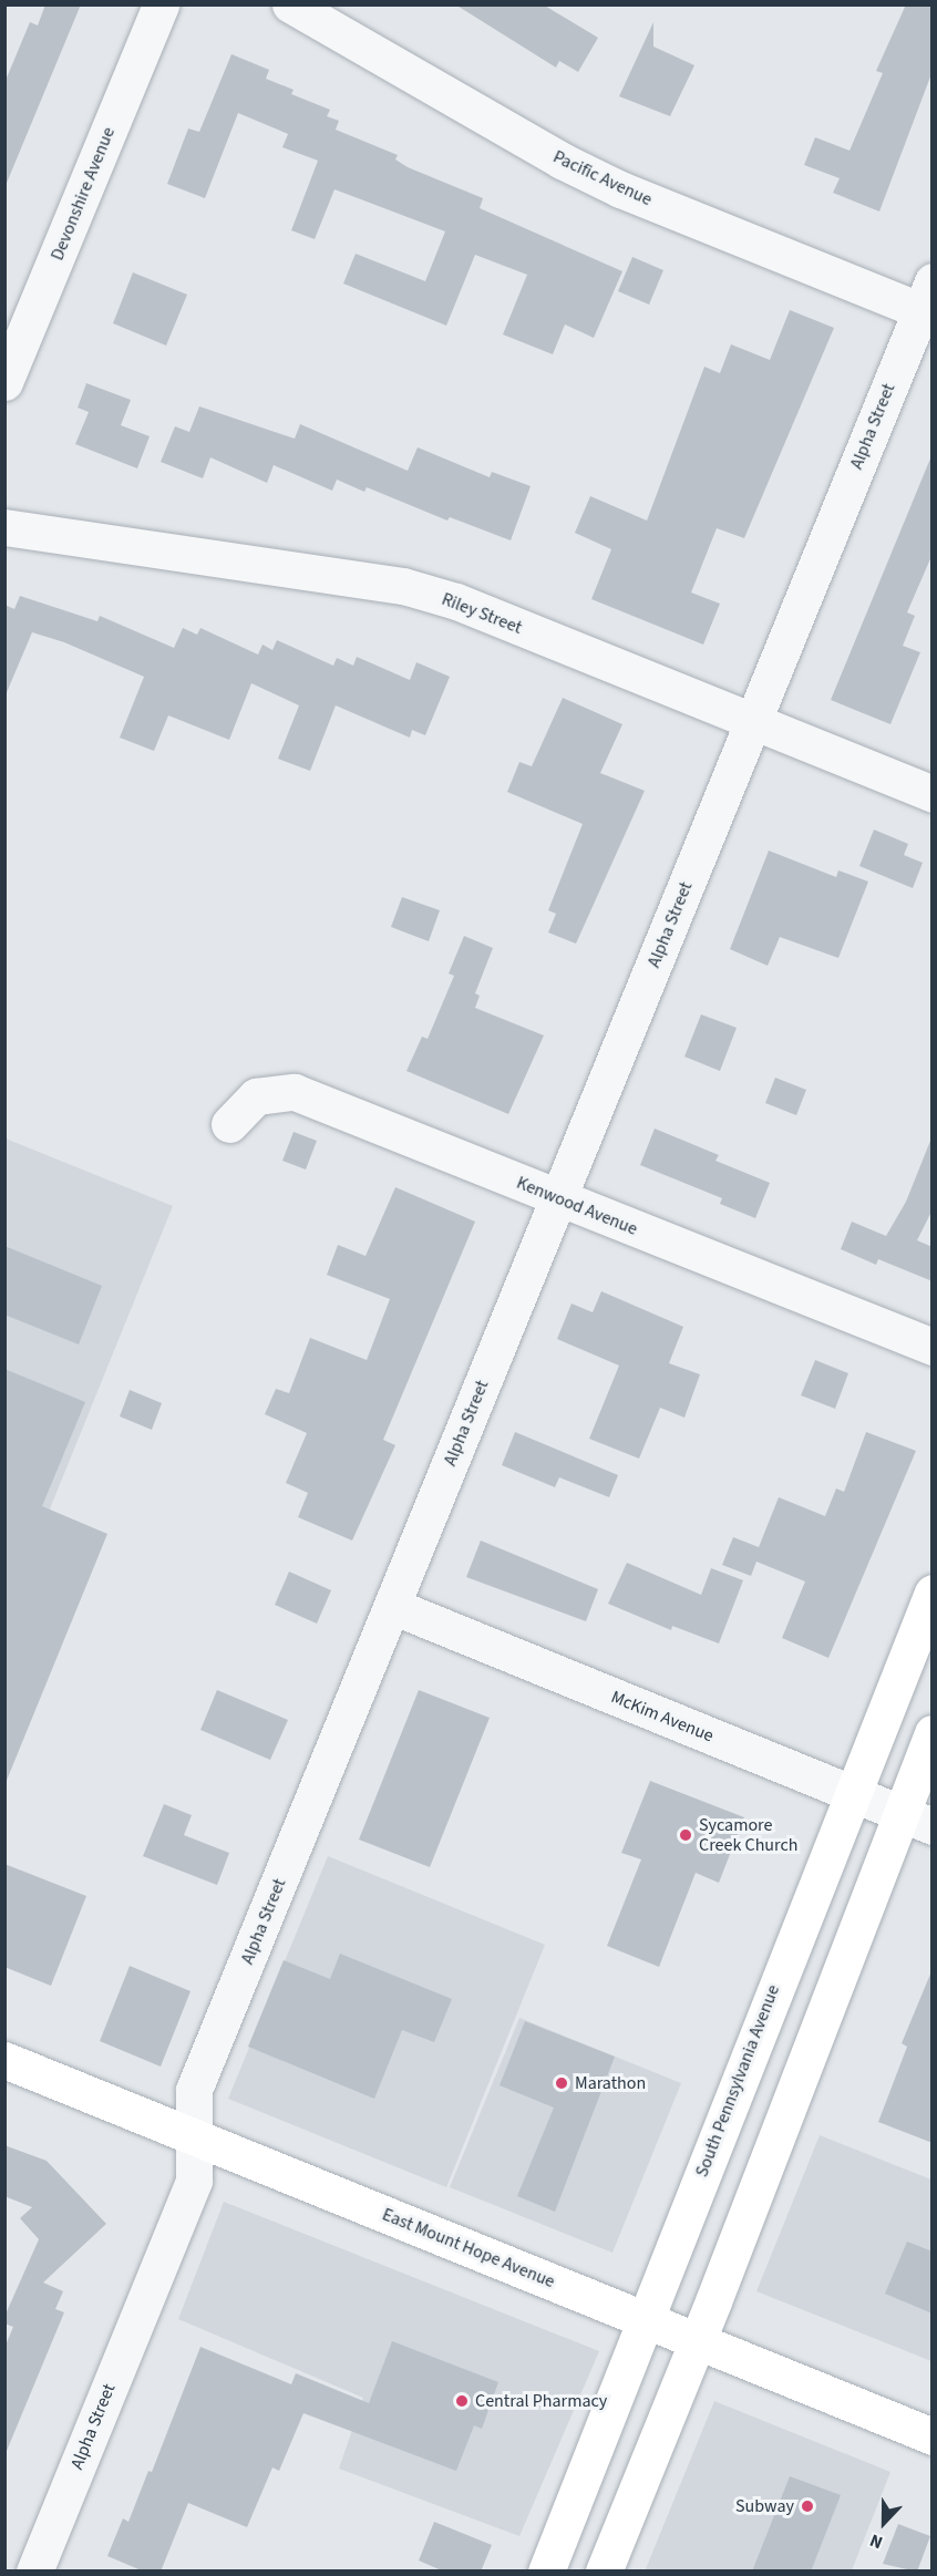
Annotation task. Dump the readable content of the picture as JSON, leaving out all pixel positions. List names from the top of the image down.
{
  "streets": {
    "main road": ["South Pennsylvania Avenue", "East Mount Hope Avenue"],
    "street": [
      "Pacific Avenue",
      "Devonshire Avenue",
      "Alpha Street",
      "Riley Street",
      "Kenwood Avenue",
      "McKim Avenue"
    ]
  },
  "crossings": [
    ["Pacific Avenue", "Alpha Street"],
    ["Alpha Street", "Riley Street"],
    ["Alpha Street", "Kenwood Avenue"],
    ["Alpha Street", "McKim Avenue"],
    ["Alpha Street", "East Mount Hope Avenue"],
    ["McKim Avenue", "South Pennsylvania Avenue"],
    ["South Pennsylvania Avenue", "East Mount Hope Avenue"]
  ],
  "places": [
    "Sycamore Creek Church",
    "Marathon",
    "Central Pharmacy",
    "Subway"
  ],
  "north": "bottom"
}
